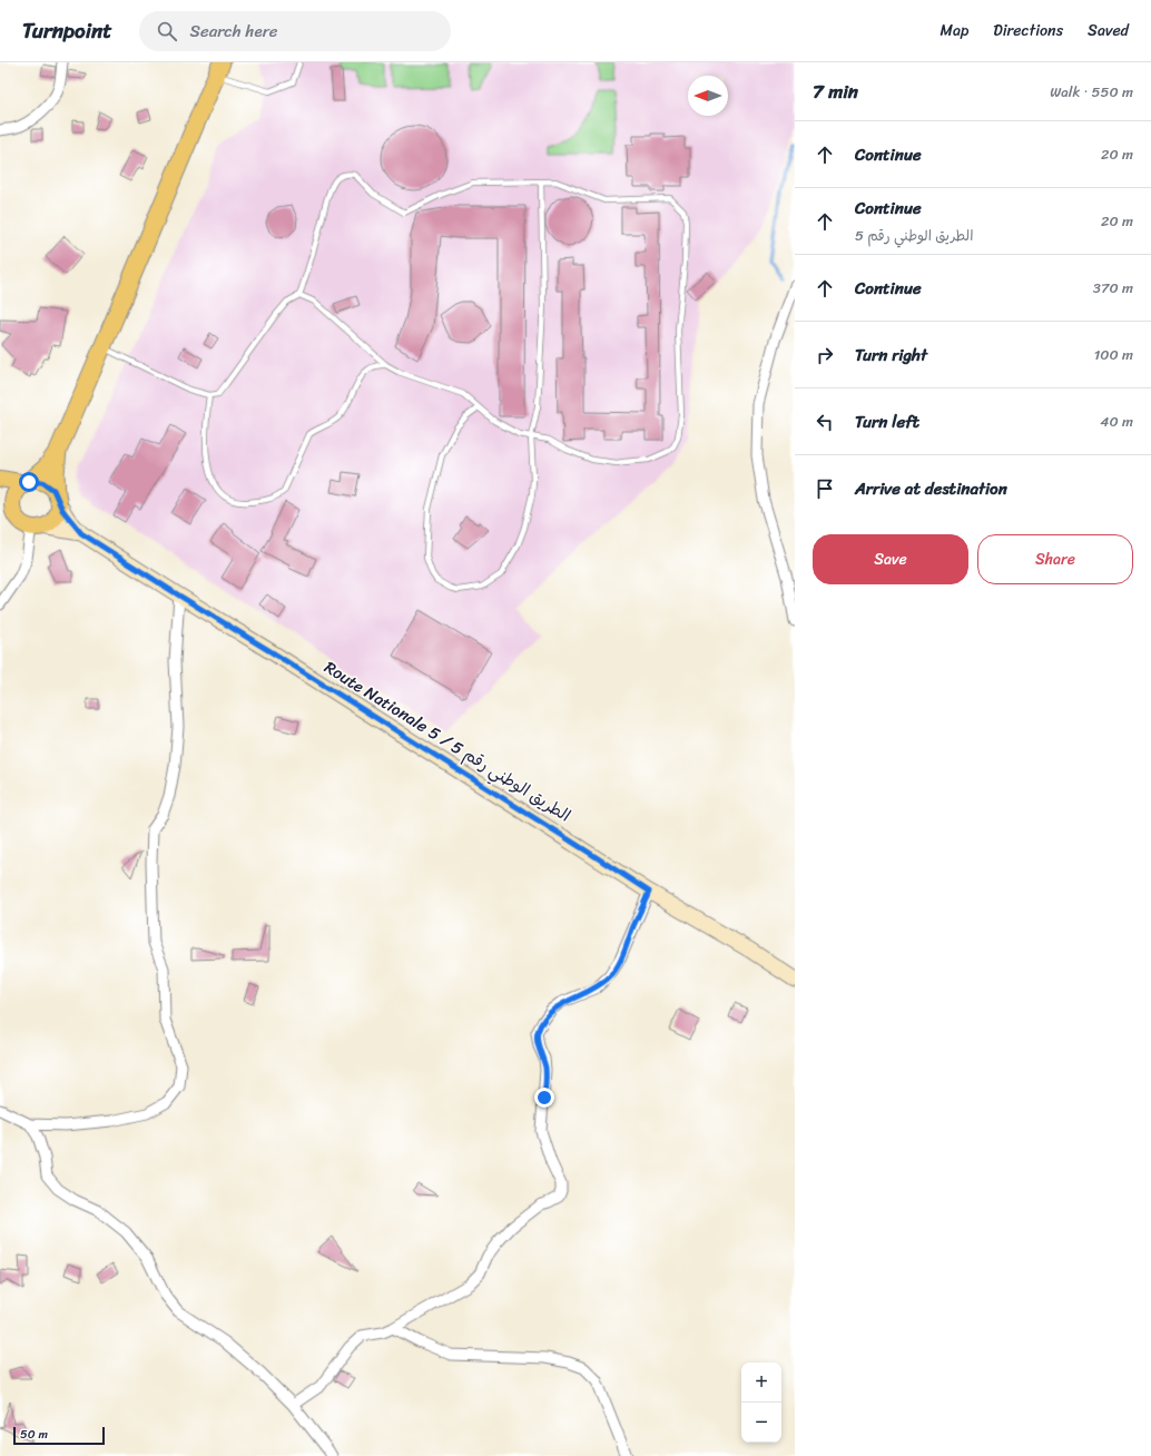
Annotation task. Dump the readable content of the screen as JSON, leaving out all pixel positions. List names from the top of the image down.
{
  "streets": {
    "main road": ["Route Nationale 5 / الطريق الوطني رقم 5"]
  },
  "scale_bar": "50 m",
  "north": "left",
  "page": {
    "header": "Turnpoint",
    "search": "Search here",
    "nav": ["Map", "Directions", "Saved"],
    "heading": ["7 min", "Walk · 550 m"],
    "list": [
      ["Continue", "20 m"],
      ["Continue", "الطريق الوطني رقم 5", "20 m"],
      ["Continue", "370 m"],
      ["Turn right", "100 m"],
      ["Turn left", "40 m"],
      "Arrive at destination"
    ],
    "buttons": ["Save", "Share"],
    "map_buttons": ["+", "−"],
    "scale": "50 m"
  }
}
